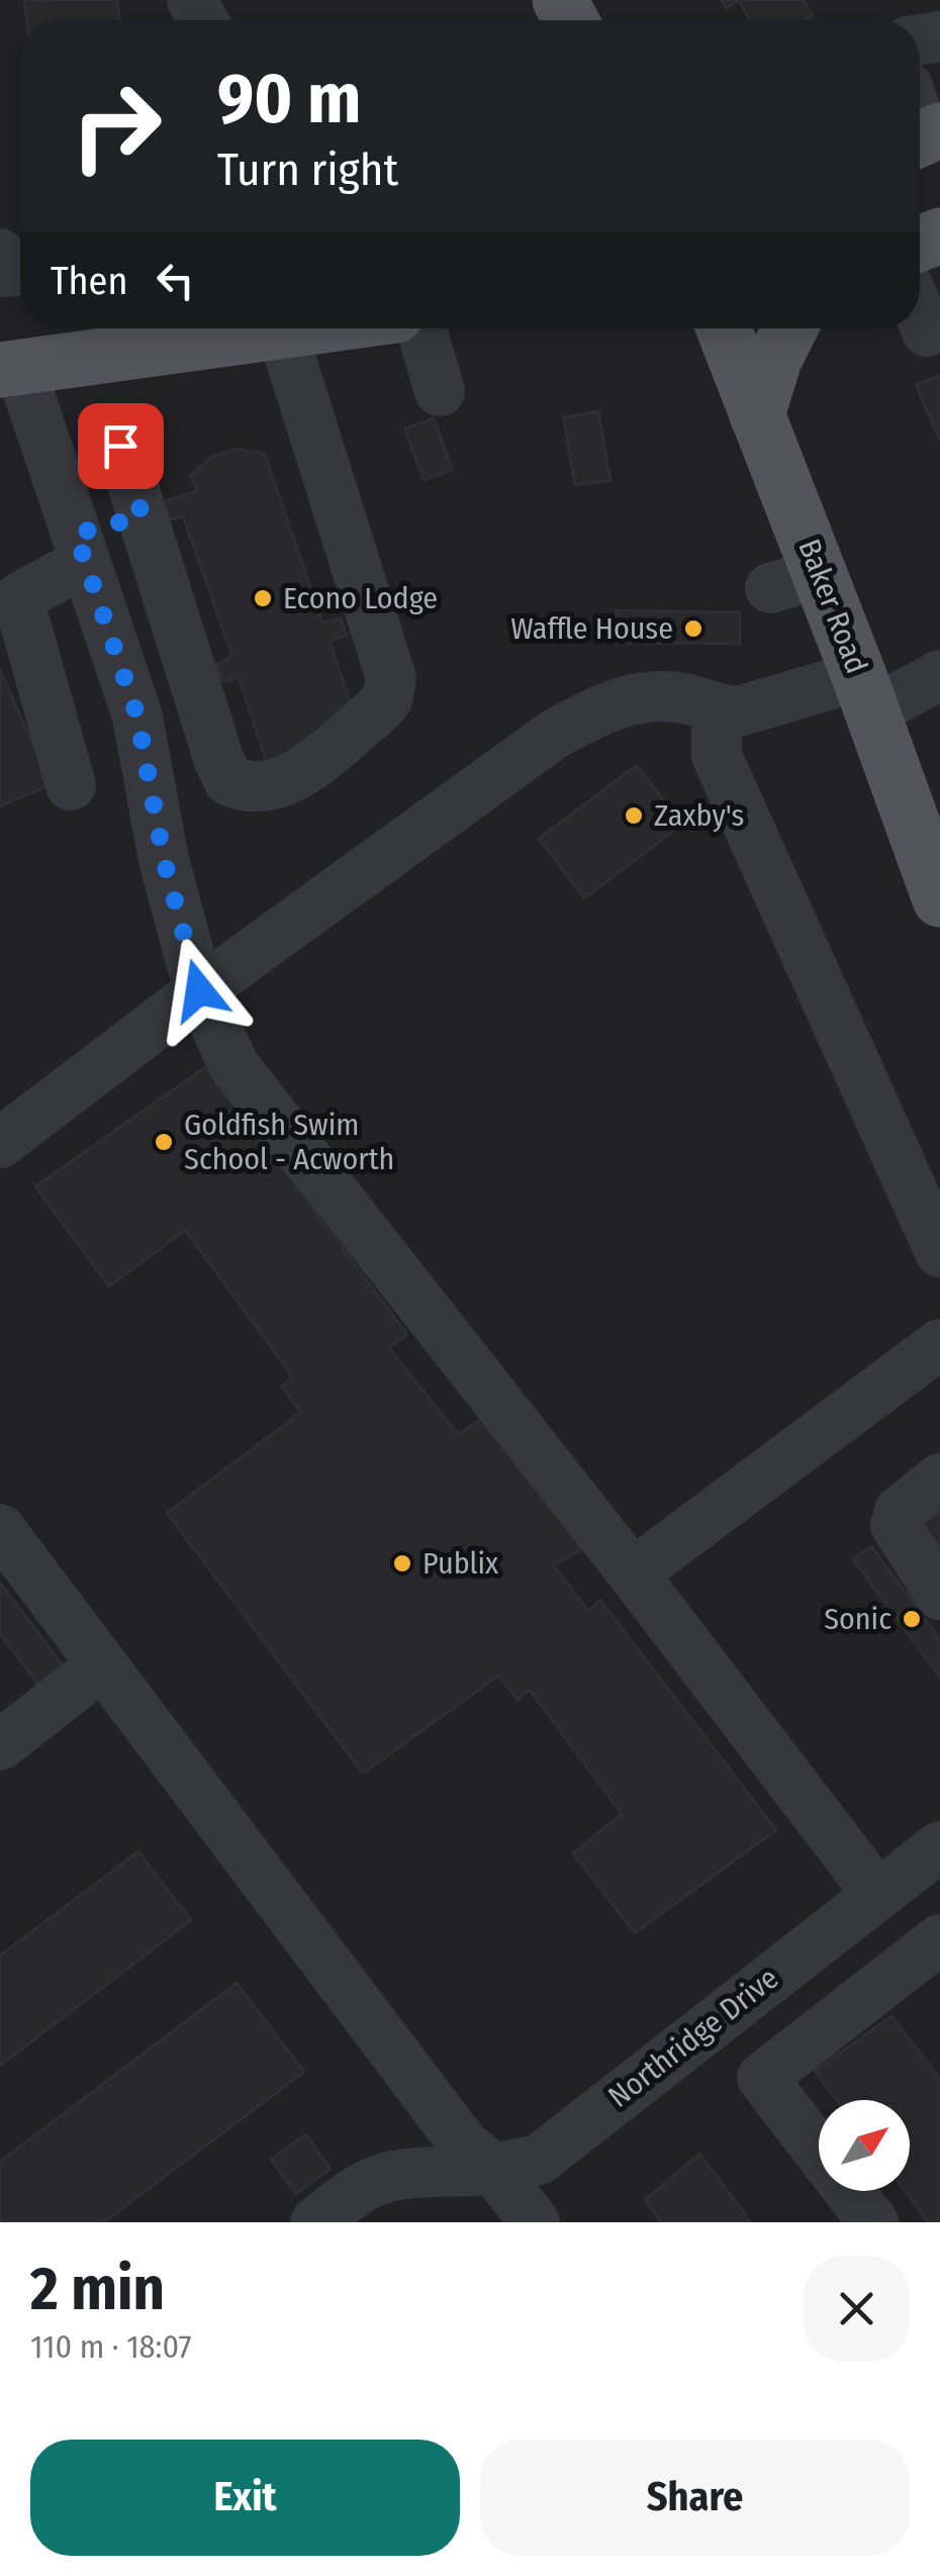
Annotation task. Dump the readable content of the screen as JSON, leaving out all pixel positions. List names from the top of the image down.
{
  "streets": {
    "main road": ["Baker Road"],
    "street": ["Northridge Drive"]
  },
  "places": [
    "Econo Lodge",
    "Waffle House",
    "Zaxby's",
    "Goldfish Swim School - Acworth",
    "Publix",
    "Sonic"
  ],
  "north": "top right",
  "page": {
    "turn": ["90 m", "Turn right"],
    "then": "Then",
    "heading": ["2 min", "110 m · 18:07"],
    "buttons": ["Exit", "Share"]
  }
}
